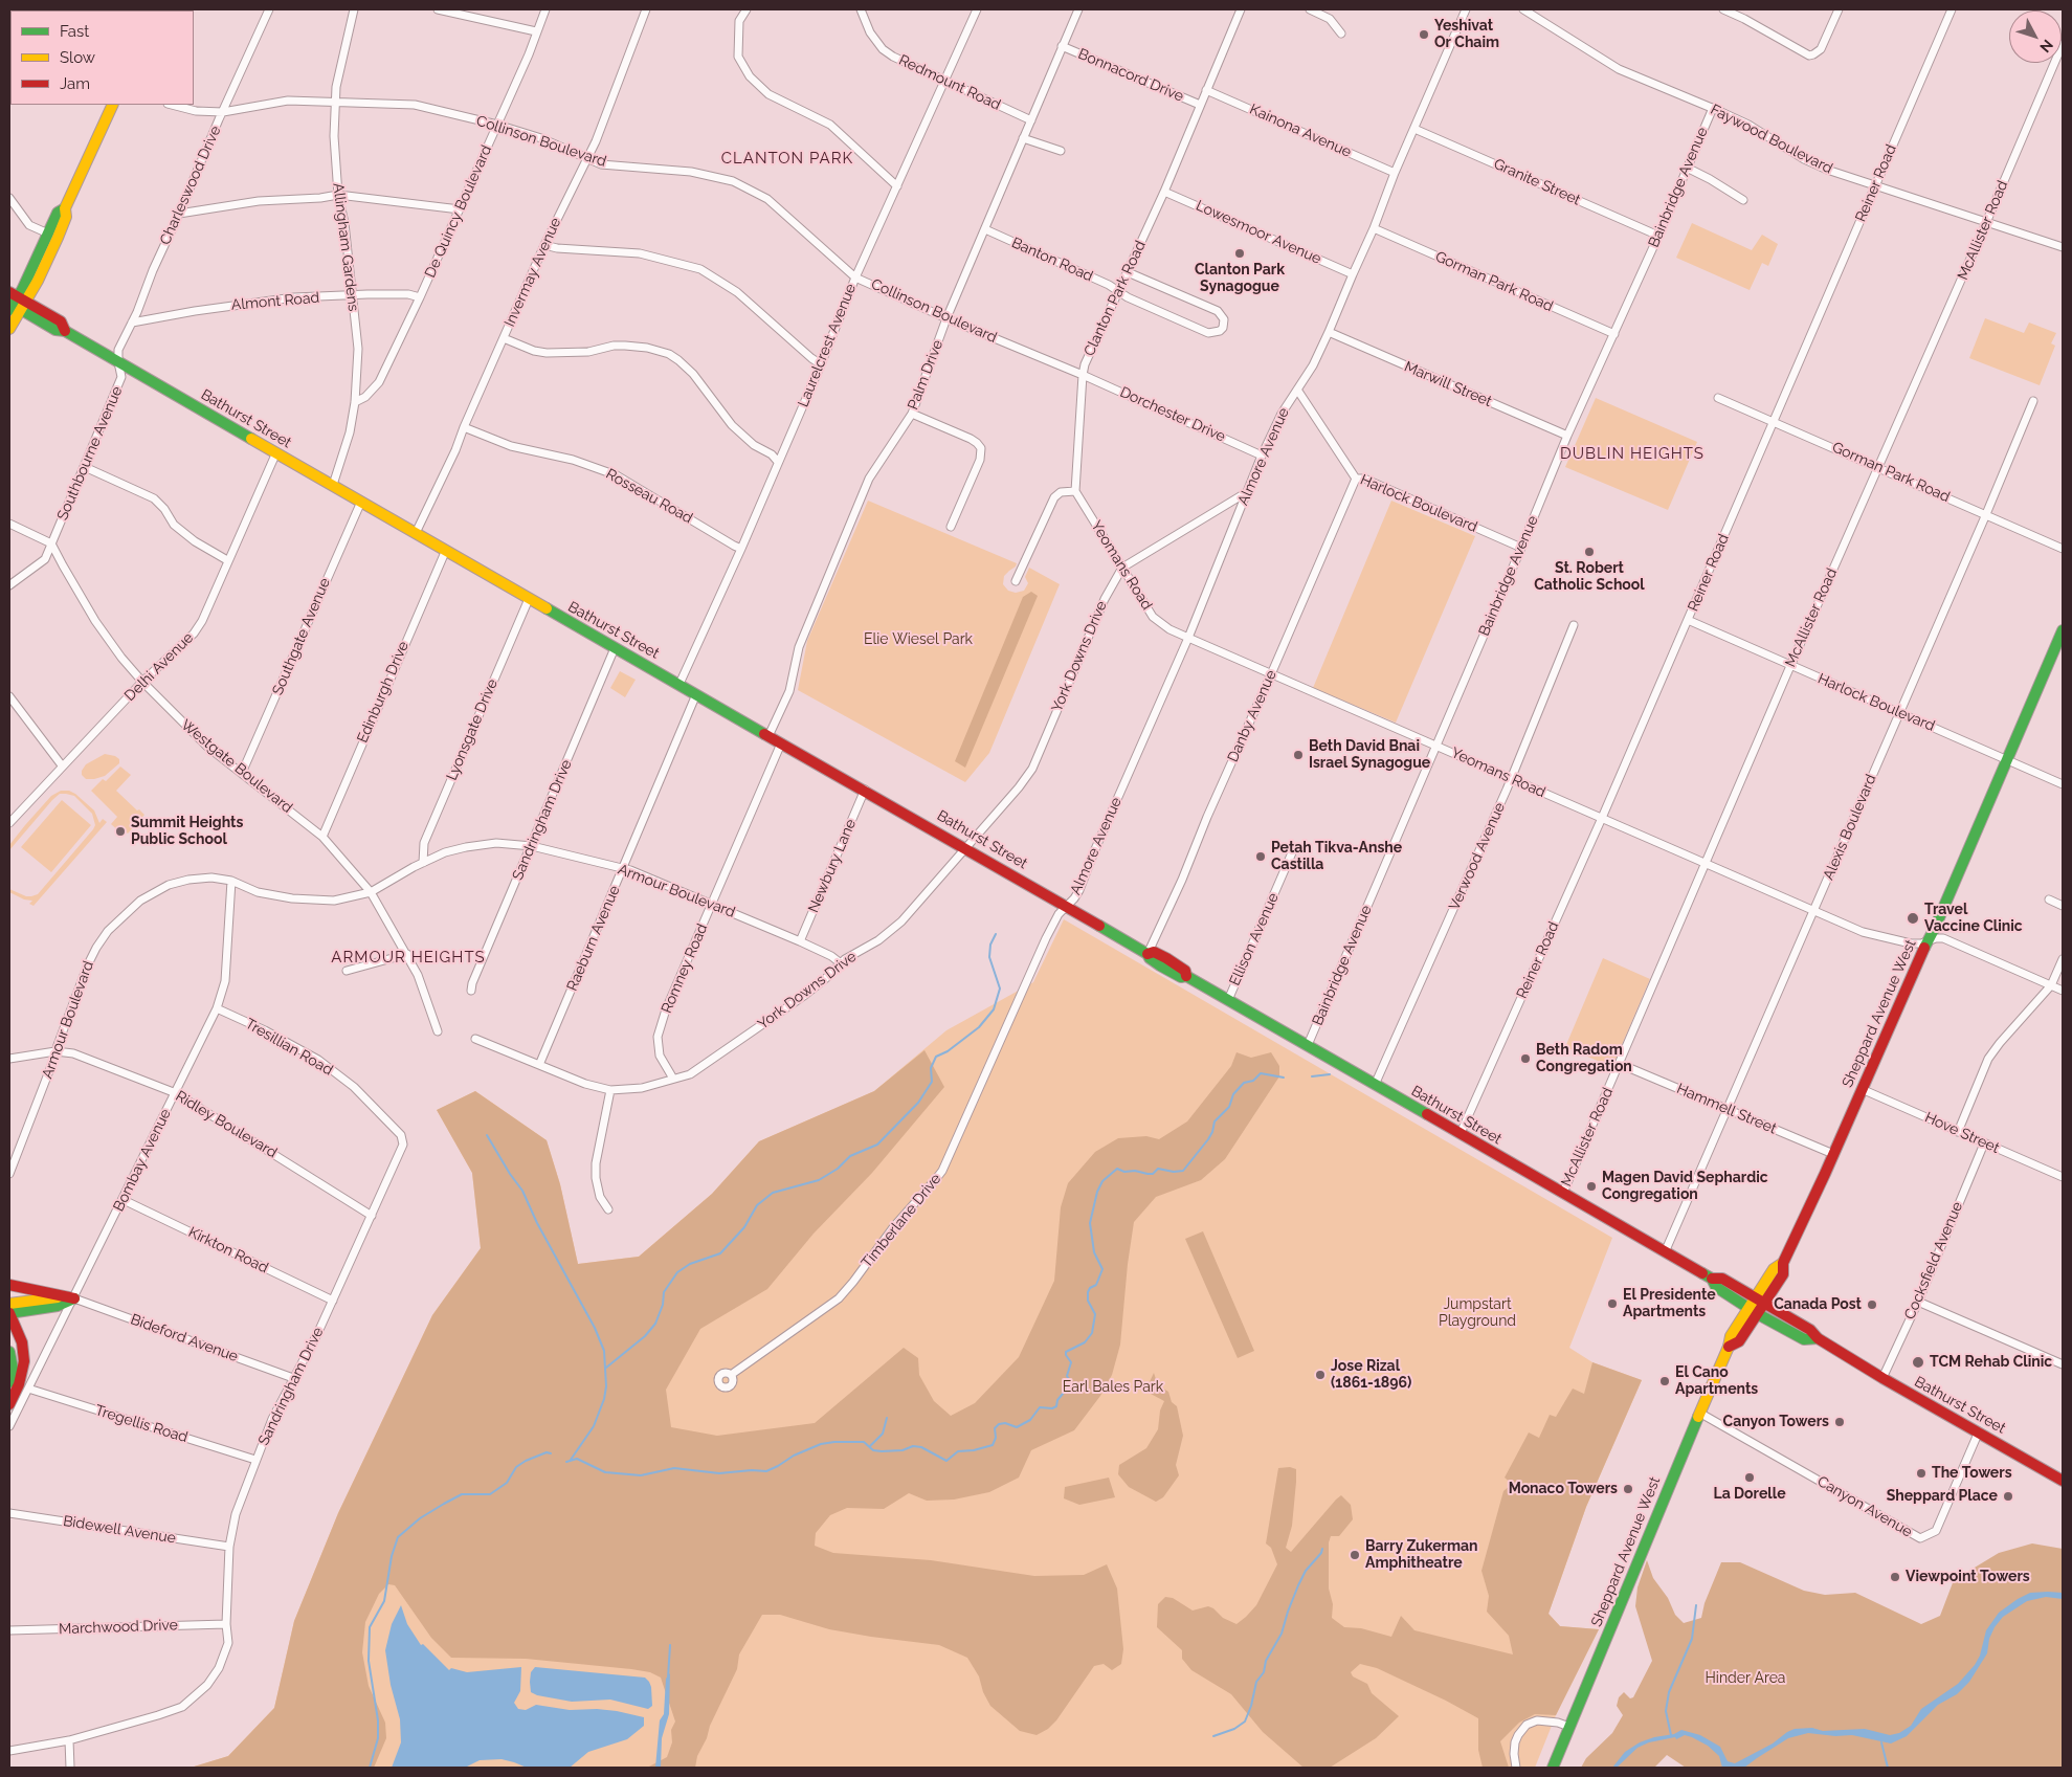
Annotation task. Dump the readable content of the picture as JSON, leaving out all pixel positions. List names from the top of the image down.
{
  "streets": {
    "main road": ["Bathurst Street", "Sheppard Avenue West"],
    "street": [
      "Bonnacord Drive",
      "Redmount Road",
      "Kainona Avenue",
      "Faywood Boulevard",
      "Collinson Boulevard",
      "Granite Street",
      "Reiner Road",
      "Charleswood Drive",
      "Bainbridge Avenue",
      "De Quincy Boulevard",
      "McAllister Road",
      "Lowesmoor Avenue",
      "Allingham Gardens",
      "Banton Road",
      "Invermay Avenue",
      "Gorman Park Road",
      "Clanton Park Road",
      "Almont Road",
      "Laurelcrest Avenue",
      "Palm Drive",
      "Marwill Street",
      "Dorchester Drive",
      "Southbourne Avenue",
      "Almore Avenue",
      "Rosseau Road",
      "Harlock Boulevard",
      "Yeomans Road",
      "Southgate Avenue",
      "York Downs Drive",
      "Delhi Avenue",
      "Edinburgh Drive",
      "Danby Avenue",
      "Lyonsgate Drive",
      "Westgate Boulevard",
      "Sandringham Drive",
      "Alexis Boulevard",
      "Verwood Avenue",
      "Newbury Lane",
      "Armour Boulevard",
      "Raeburn Avenue",
      "Ellison Avenue",
      "Romney Road",
      "Tresillian Road",
      "Hammell Street",
      "Ridley Boulevard",
      "Hove Street",
      "Bombay Avenue",
      "Timberlane Drive",
      "Kirkton Road",
      "Cocksfield Avenue",
      "Bideford Avenue",
      "Tregellis Road",
      "Canyon Avenue",
      "Bidewell Avenue",
      "Marchwood Drive"
    ]
  },
  "crossings": [
    ["Bonnacord Drive", "Clanton Park Road"],
    ["Bonnacord Drive", "Palm Drive"],
    ["Redmount Road", "Laurelcrest Avenue"],
    ["Redmount Road", "Palm Drive"],
    ["Kainona Avenue", "Clanton Park Road"],
    ["Kainona Avenue", "Almore Avenue"],
    ["Faywood Boulevard", "Reiner Road"],
    ["Faywood Boulevard", "Bainbridge Avenue"],
    ["Faywood Boulevard", "McAllister Road"],
    ["Collinson Boulevard", "Charleswood Drive"],
    ["Collinson Boulevard", "De Quincy Boulevard"],
    ["Collinson Boulevard", "Allingham Gardens"],
    ["Collinson Boulevard", "Invermay Avenue"],
    ["Collinson Boulevard", "Clanton Park Road"],
    ["Collinson Boulevard", "Laurelcrest Avenue"],
    ["Collinson Boulevard", "Palm Drive"],
    ["Collinson Boulevard", "Dorchester Drive"],
    ["Granite Street", "Bainbridge Avenue"],
    ["Granite Street", "Almore Avenue"],
    ["Reiner Road", "Gorman Park Road"],
    ["Reiner Road", "Bathurst Street"],
    ["Reiner Road", "Harlock Boulevard"],
    ["Reiner Road", "Yeomans Road"],
    ["Charleswood Drive", "Almont Road"],
    ["Charleswood Drive", "Bathurst Street"],
    ["Charleswood Drive", "Southbourne Avenue"],
    ["Bainbridge Avenue", "Gorman Park Road"],
    ["Bainbridge Avenue", "Marwill Street"],
    ["Bainbridge Avenue", "Bathurst Street"],
    ["Bainbridge Avenue", "Harlock Boulevard"],
    ["Bainbridge Avenue", "Yeomans Road"],
    ["De Quincy Boulevard", "Allingham Gardens"],
    ["De Quincy Boulevard", "Almont Road"],
    ["McAllister Road", "Gorman Park Road"],
    ["McAllister Road", "Bathurst Street"],
    ["McAllister Road", "Harlock Boulevard"],
    ["McAllister Road", "Yeomans Road"],
    ["McAllister Road", "Hammell Street"],
    ["Lowesmoor Avenue", "Clanton Park Road"],
    ["Lowesmoor Avenue", "Almore Avenue"],
    ["Allingham Gardens", "Almont Road"],
    ["Allingham Gardens", "Bathurst Street"],
    ["Banton Road", "Clanton Park Road"],
    ["Banton Road", "Palm Drive"],
    ["Invermay Avenue", "Bathurst Street"],
    ["Invermay Avenue", "Rosseau Road"],
    ["Gorman Park Road", "Almore Avenue"],
    ["Gorman Park Road", "Alexis Boulevard"],
    ["Clanton Park Road", "Dorchester Drive"],
    ["Clanton Park Road", "Yeomans Road"],
    ["Laurelcrest Avenue", "Bathurst Street"],
    ["Laurelcrest Avenue", "Rosseau Road"],
    ["Palm Drive", "Bathurst Street"],
    ["Marwill Street", "Almore Avenue"],
    ["Dorchester Drive", "Almore Avenue"],
    ["Bathurst Street", "Southbourne Avenue"],
    ["Bathurst Street", "Almore Avenue"],
    ["Bathurst Street", "Southgate Avenue"],
    ["Bathurst Street", "York Downs Drive"],
    ["Bathurst Street", "Delhi Avenue"],
    ["Bathurst Street", "Edinburgh Drive"],
    ["Bathurst Street", "Danby Avenue"],
    ["Bathurst Street", "Lyonsgate Drive"],
    ["Bathurst Street", "Sandringham Drive"],
    ["Bathurst Street", "Alexis Boulevard"],
    ["Bathurst Street", "Verwood Avenue"],
    ["Bathurst Street", "Newbury Lane"],
    ["Bathurst Street", "Raeburn Avenue"],
    ["Bathurst Street", "Ellison Avenue"],
    ["Bathurst Street", "Romney Road"],
    ["Bathurst Street", "Sheppard Avenue West"],
    ["Bathurst Street", "Timberlane Drive"],
    ["Bathurst Street", "Cocksfield Avenue"],
    ["Bathurst Street", "Canyon Avenue"],
    ["Southbourne Avenue", "Westgate Boulevard"],
    ["Almore Avenue", "Harlock Boulevard"],
    ["Almore Avenue", "Yeomans Road"],
    ["Almore Avenue", "York Downs Drive"],
    ["Almore Avenue", "Timberlane Drive"],
    ["Harlock Boulevard", "Danby Avenue"],
    ["Harlock Boulevard", "Alexis Boulevard"],
    ["Harlock Boulevard", "Sheppard Avenue West"],
    ["Yeomans Road", "York Downs Drive"],
    ["Yeomans Road", "Danby Avenue"],
    ["Yeomans Road", "Alexis Boulevard"],
    ["Yeomans Road", "Verwood Avenue"],
    ["Yeomans Road", "Sheppard Avenue West"],
    ["Southgate Avenue", "Westgate Boulevard"],
    ["York Downs Drive", "Armour Boulevard"],
    ["York Downs Drive", "Raeburn Avenue"],
    ["York Downs Drive", "Romney Road"],
    ["Delhi Avenue", "Westgate Boulevard"],
    ["Edinburgh Drive", "Westgate Boulevard"],
    ["Lyonsgate Drive", "Armour Boulevard"],
    ["Westgate Boulevard", "Armour Boulevard"],
    ["Sandringham Drive", "Armour Boulevard"],
    ["Sandringham Drive", "Tresillian Road"],
    ["Sandringham Drive", "Ridley Boulevard"],
    ["Sandringham Drive", "Kirkton Road"],
    ["Sandringham Drive", "Bideford Avenue"],
    ["Sandringham Drive", "Tregellis Road"],
    ["Sandringham Drive", "Bidewell Avenue"],
    ["Sandringham Drive", "Marchwood Drive"],
    ["Alexis Boulevard", "Hammell Street"],
    ["Newbury Lane", "Armour Boulevard"],
    ["Armour Boulevard", "Raeburn Avenue"],
    ["Armour Boulevard", "Romney Road"],
    ["Armour Boulevard", "Ridley Boulevard"],
    ["Armour Boulevard", "Bombay Avenue"],
    ["Sheppard Avenue West", "Hammell Street"],
    ["Sheppard Avenue West", "Hove Street"],
    ["Sheppard Avenue West", "Canyon Avenue"],
    ["Tresillian Road", "Bombay Avenue"],
    ["Ridley Boulevard", "Bombay Avenue"],
    ["Hove Street", "Cocksfield Avenue"],
    ["Bombay Avenue", "Kirkton Road"],
    ["Bombay Avenue", "Bideford Avenue"],
    ["Bombay Avenue", "Tregellis Road"]
  ],
  "districts": ["CLANTON PARK", "DUBLIN HEIGHTS", "ARMOUR HEIGHTS"],
  "parks": [
    "Elie Wiesel Park",
    "Jumpstart Playground",
    "Earl Bales Park",
    "Hinder Area"
  ],
  "places": [
    "Yeshivat Or Chaim",
    "Clanton Park Synagogue",
    "St. Robert Catholic School",
    "Beth David Bnai Israel Synagogue",
    "Summit Heights Public School",
    "Petah Tikva-Anshe Castilla",
    "Travel Vaccine Clinic",
    "Beth Radom Congregation",
    "Magen David Sephardic Congregation",
    "El Presidente Apartments",
    "Canada Post",
    "TCM Rehab Clinic",
    "Jose Rizal (1861-1896)",
    "El Cano Apartments",
    "Canyon Towers",
    "The Towers",
    "La Dorelle",
    "Monaco Towers",
    "Sheppard Place",
    "Barry Zukerman Amphitheatre",
    "Viewpoint Towers"
  ],
  "legend": ["Fast", "Slow", "Jam"],
  "north": "bottom right"
}
